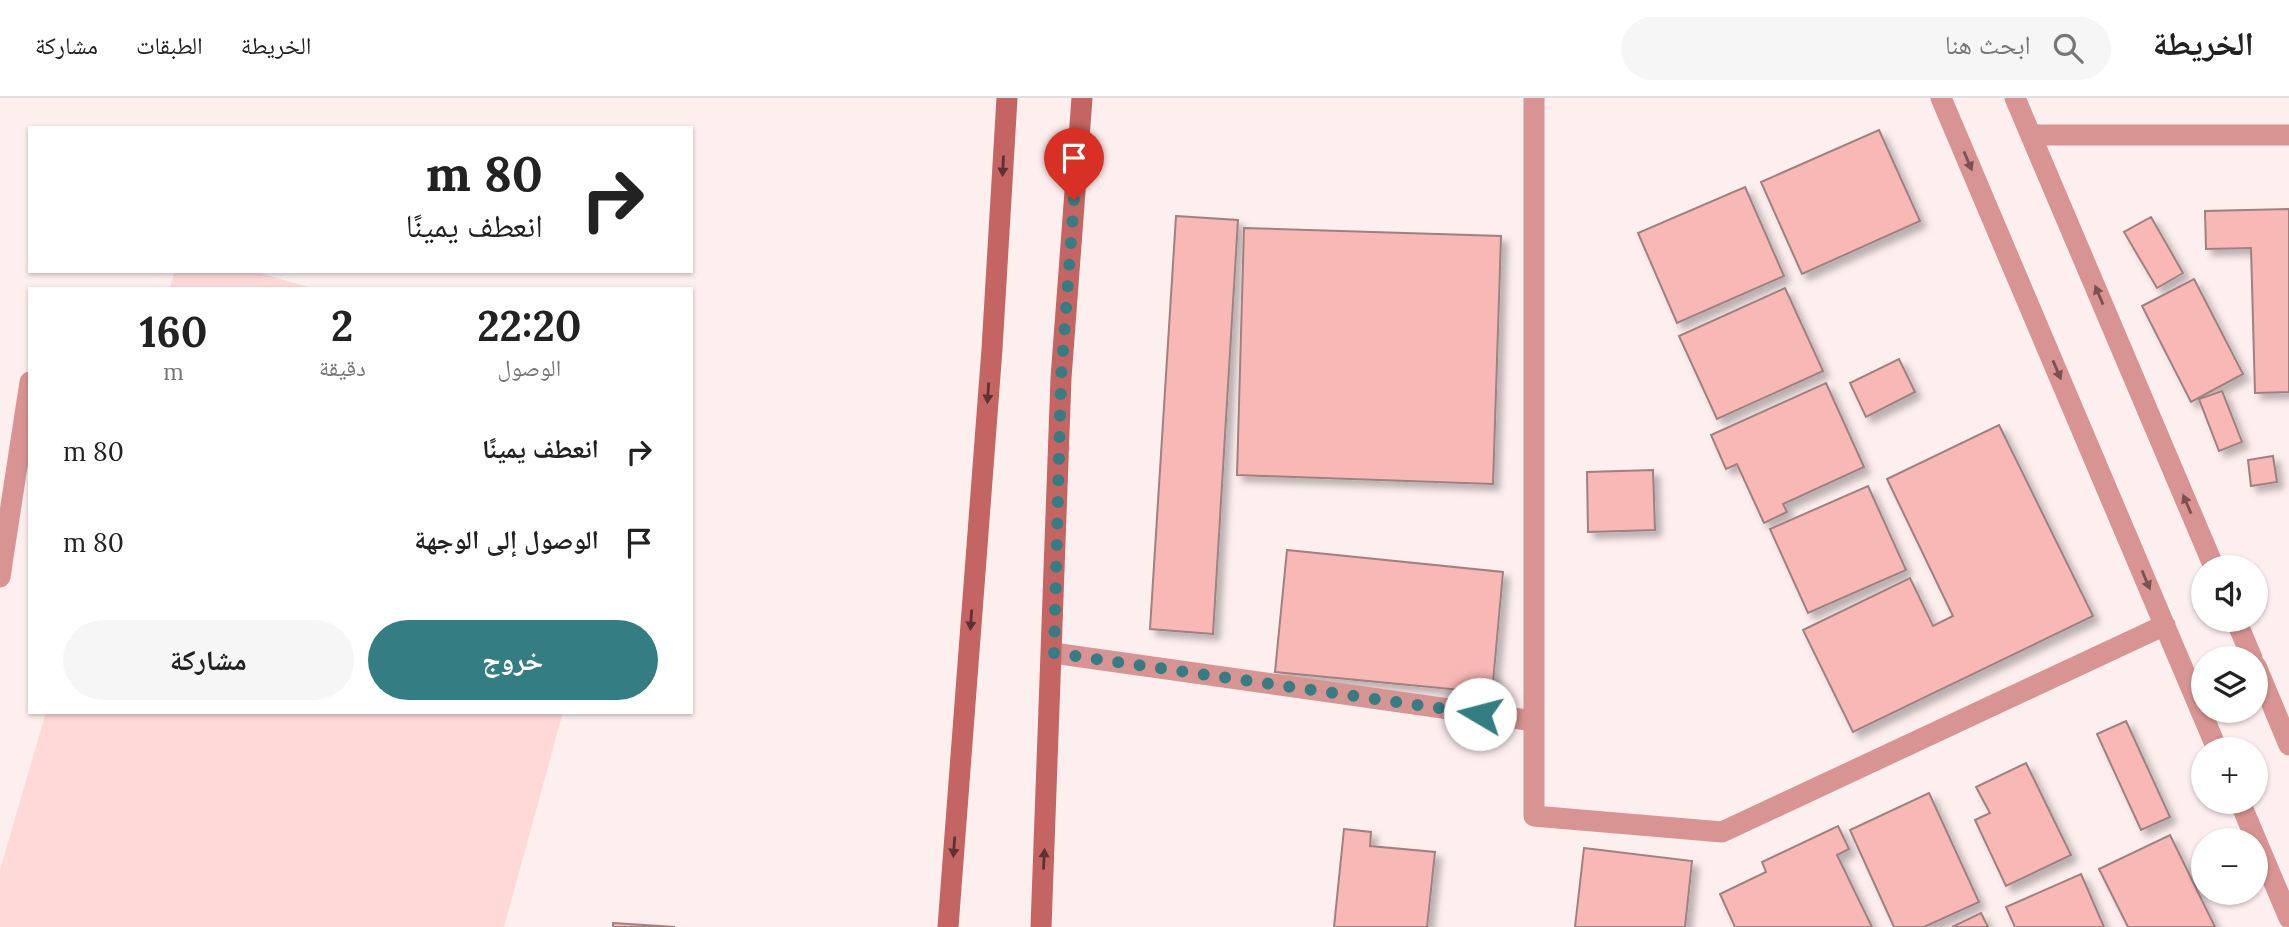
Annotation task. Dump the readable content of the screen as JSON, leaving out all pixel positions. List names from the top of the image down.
{
  "page": {
    "header": "الخريطة",
    "search": "ابحث هنا",
    "nav": ["الخريطة", "الطبقات", "مشاركة"],
    "turn": ["80 m", "انعطف يمينًا"],
    "eta": [
      "22:20",
      "الوصول",
      "2",
      "دقيقة",
      "160",
      "m"
    ],
    "list": [
      {
        "name": "انعطف يمينًا",
        "value": "80 m"
      },
      {
        "name": "الوصول إلى الوجهة",
        "value": "80 m"
      }
    ],
    "map_buttons": ["+", "−"],
    "buttons": ["خروج", "مشاركة"]
  }
}
